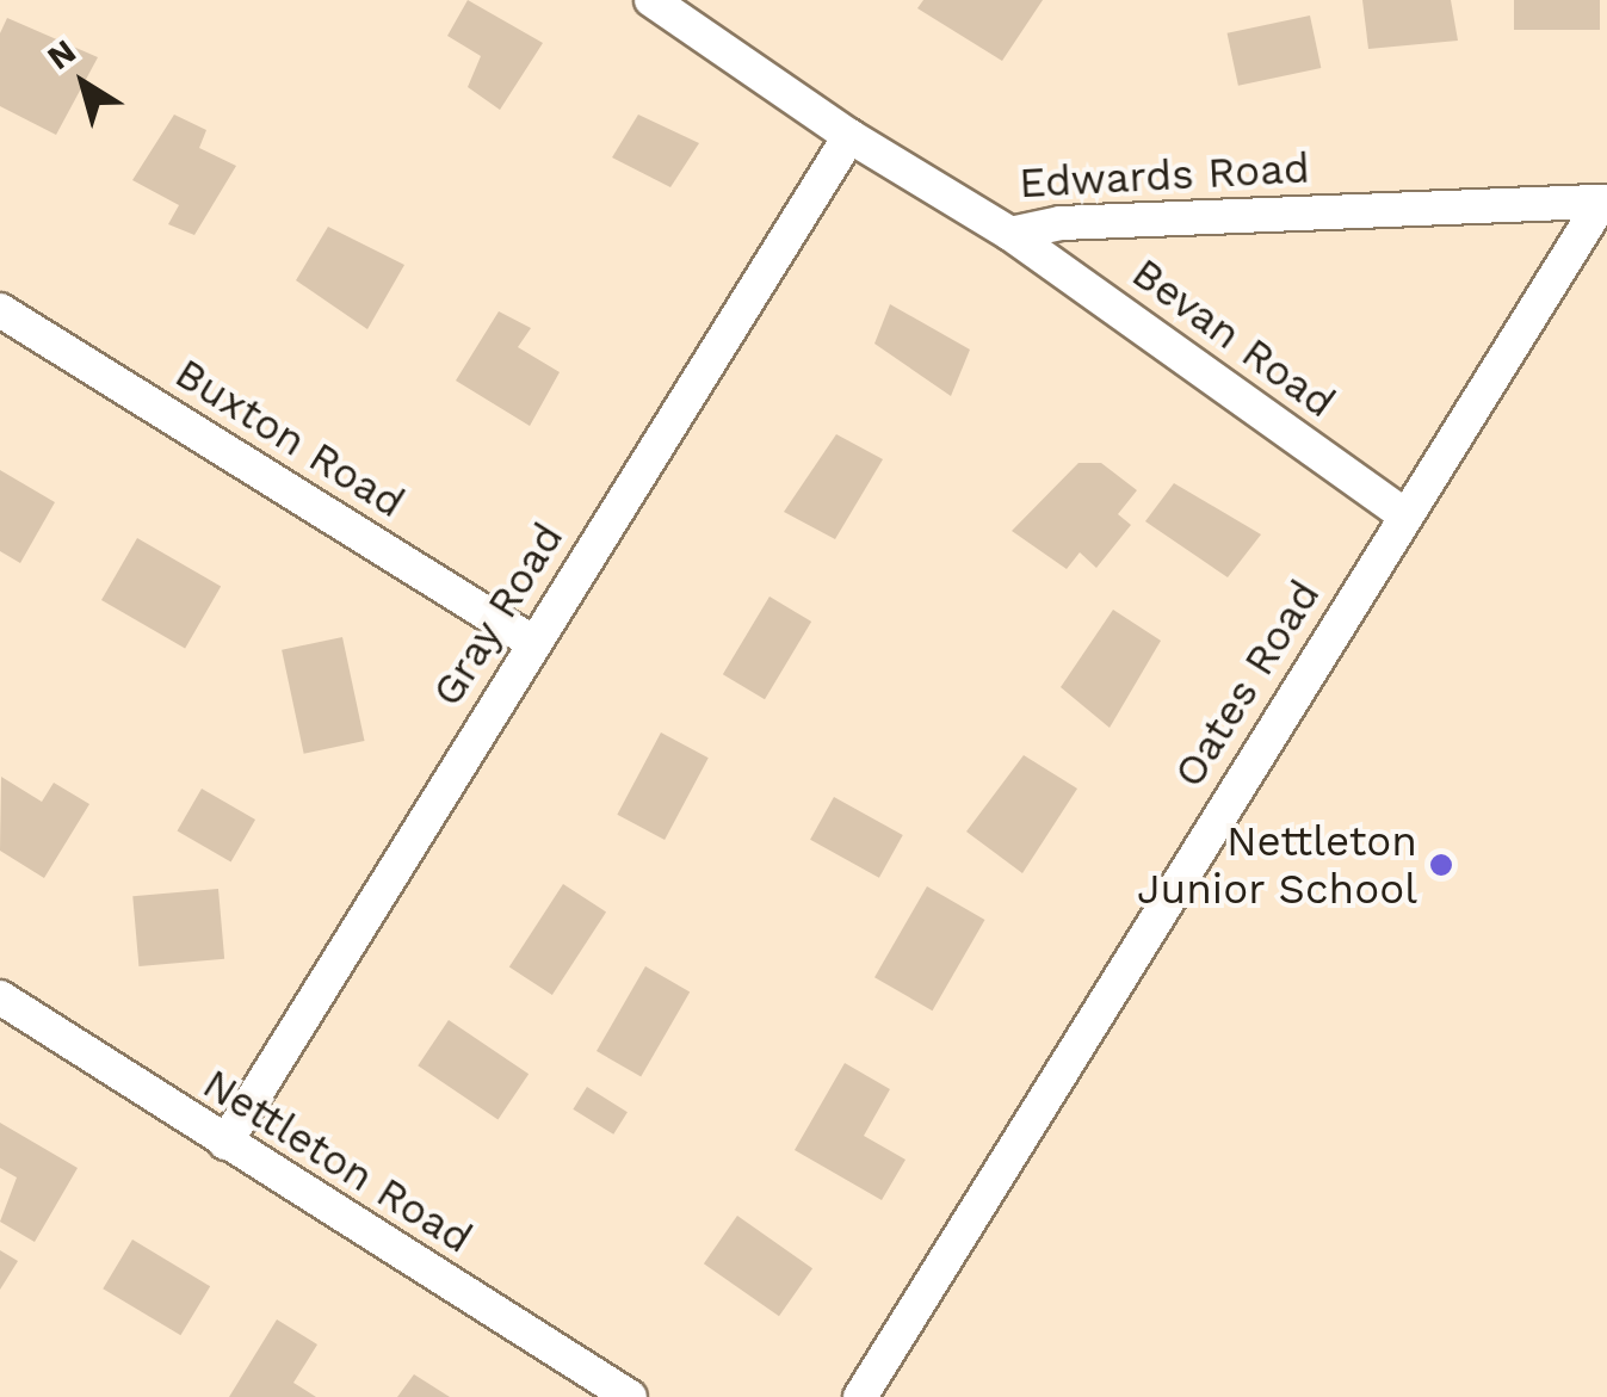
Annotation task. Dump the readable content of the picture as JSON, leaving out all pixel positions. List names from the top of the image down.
{
  "streets": {
    "street": [
      "Edwards Road",
      "Bevan Road",
      "Buxton Road",
      "Gray Road",
      "Oates Road",
      "Nettleton Road"
    ]
  },
  "crossings": [
    ["Edwards Road", "Bevan Road"],
    ["Edwards Road", "Gray Road"],
    ["Edwards Road", "Oates Road"],
    ["Bevan Road", "Oates Road"],
    ["Buxton Road", "Gray Road"],
    ["Gray Road", "Nettleton Road"]
  ],
  "places": ["Nettleton Junior School"],
  "north": "top left"
}
